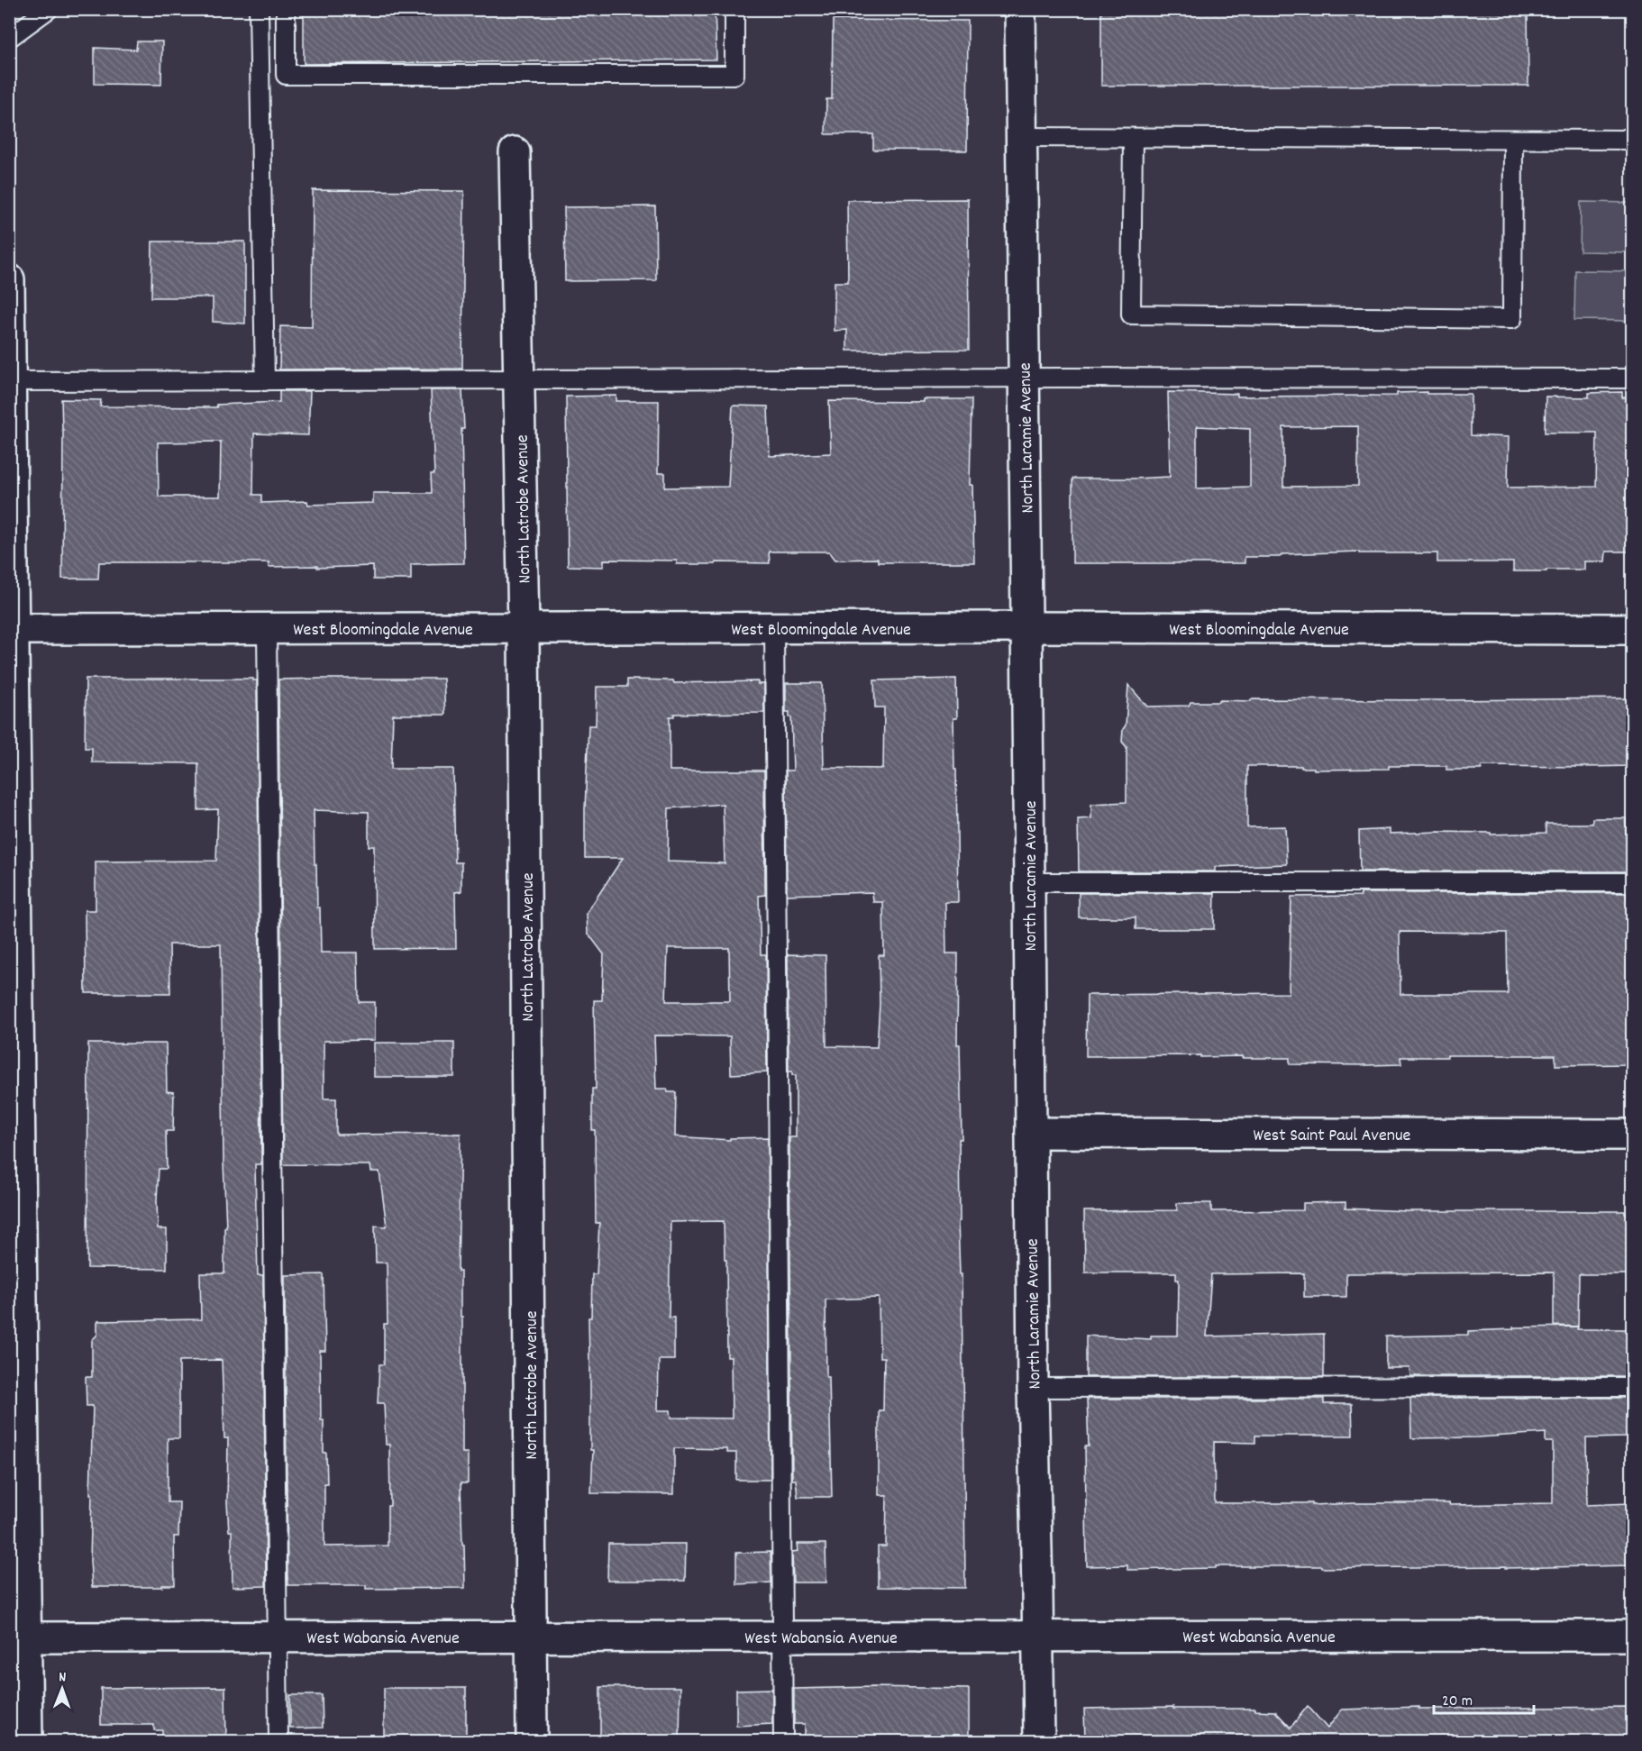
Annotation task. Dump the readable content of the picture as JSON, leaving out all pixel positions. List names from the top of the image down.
{
  "streets": {
    "street": [
      "North Laramie Avenue",
      "North Latrobe Avenue",
      "West Bloomingdale Avenue",
      "West Saint Paul Avenue",
      "West Wabansia Avenue"
    ]
  },
  "crossings": [
    ["North Laramie Avenue", "West Bloomingdale Avenue"],
    ["North Laramie Avenue", "West Saint Paul Avenue"],
    ["North Laramie Avenue", "West Wabansia Avenue"],
    ["North Latrobe Avenue", "West Bloomingdale Avenue"],
    ["North Latrobe Avenue", "West Wabansia Avenue"]
  ],
  "scale_bar": "20 m",
  "north": "top"
}
